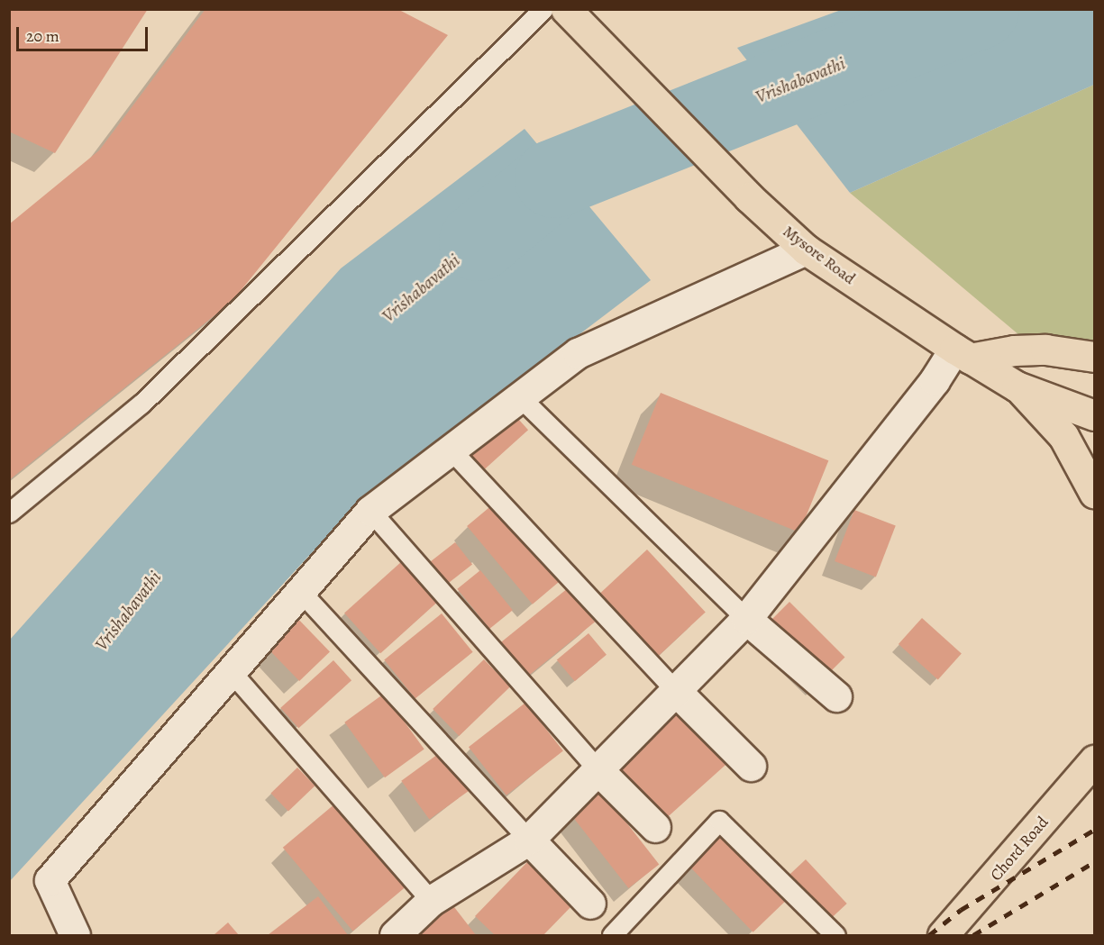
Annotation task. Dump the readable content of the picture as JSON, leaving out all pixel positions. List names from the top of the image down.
{
  "streets": {
    "highway": ["Mysore Road", "Chord Road"]
  },
  "water": ["Vrishabavathi"],
  "scale_bar": "20 m"
}
